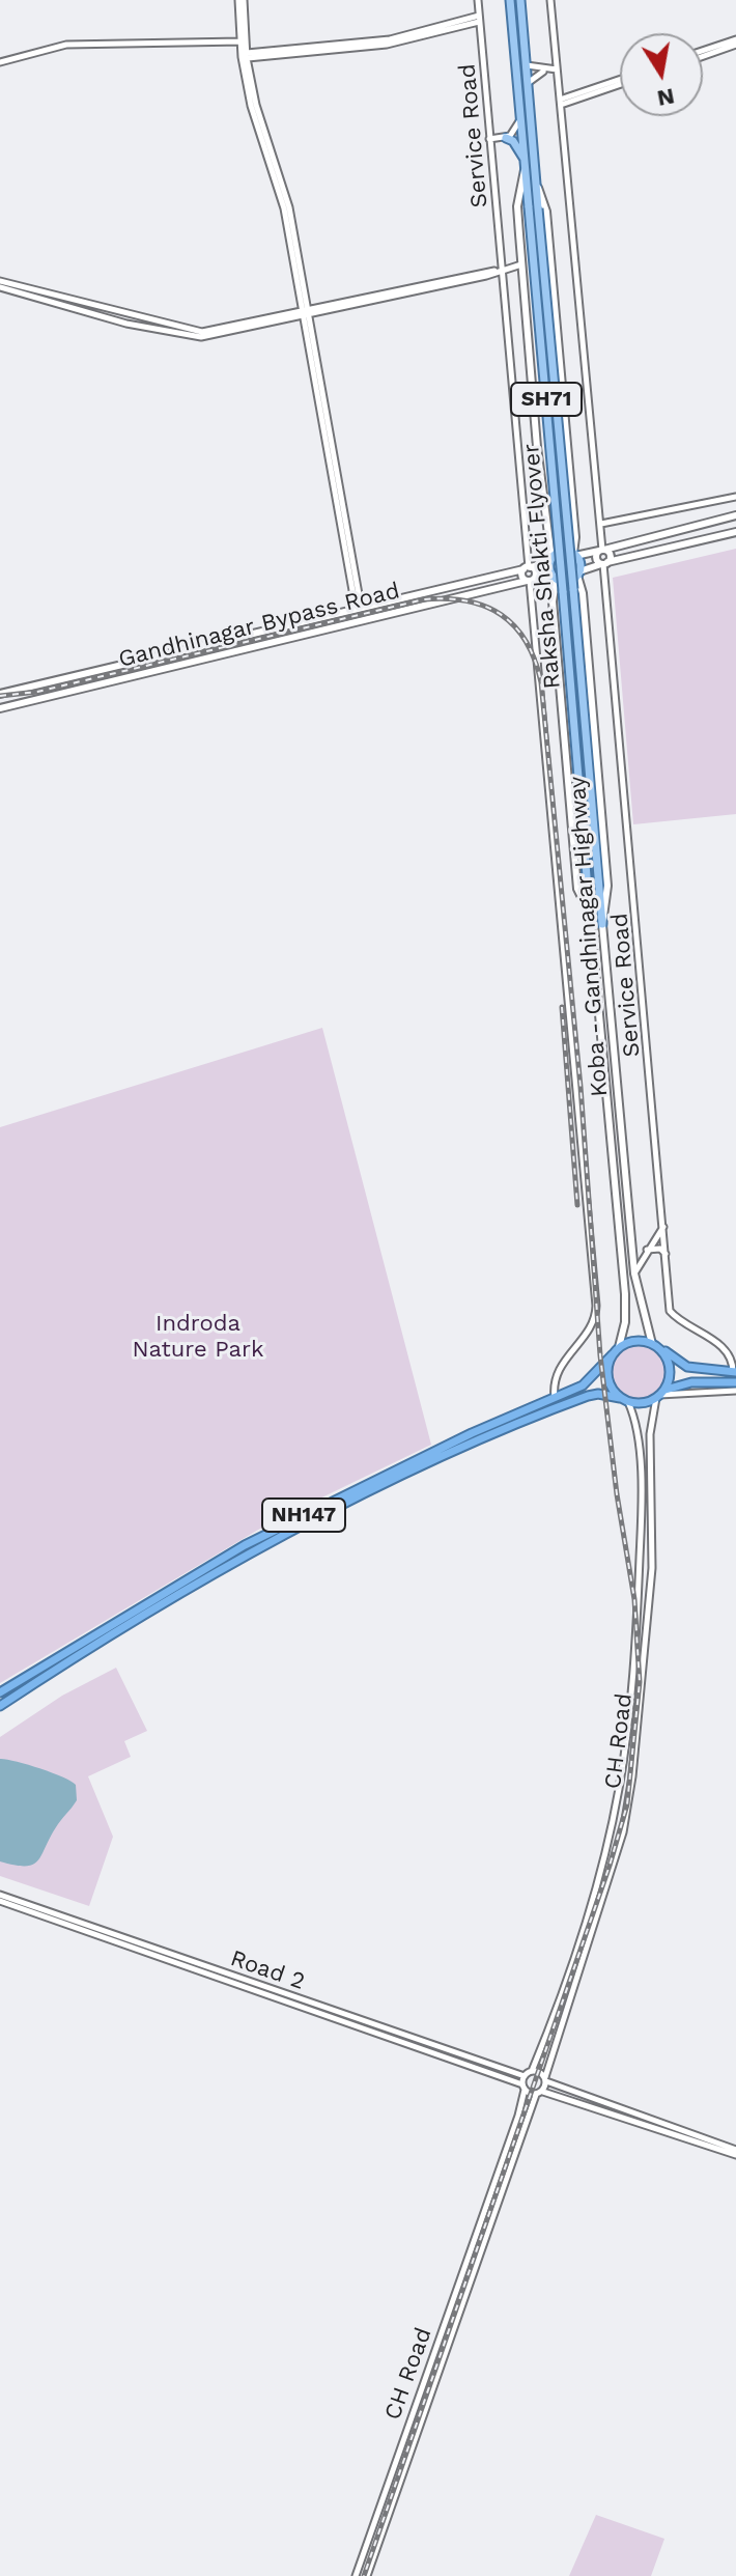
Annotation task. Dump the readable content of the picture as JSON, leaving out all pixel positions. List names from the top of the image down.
{
  "streets": {
    "highway": ["NH147"],
    "main road": [
      "SH71",
      "Raksha Shakti Flyover",
      "Gandhinagar Bypass Road",
      "Koba - Gandhinagar Highway"
    ],
    "street": ["Service Road", "CH Road", "Road 2"]
  },
  "crossings": [
    ["Service Road", "Gandhinagar Bypass Road"],
    ["SH71", "Raksha Shakti Flyover"],
    ["Raksha Shakti Flyover", "Koba - Gandhinagar Highway"],
    ["Gandhinagar Bypass Road", "Koba - Gandhinagar Highway"],
    ["Koba - Gandhinagar Highway", "NH147"],
    ["Koba - Gandhinagar Highway", "CH Road"],
    ["NH147", "CH Road"],
    ["CH Road", "Road 2"]
  ],
  "parks": ["Indroda Nature Park"],
  "north": "bottom"
}
